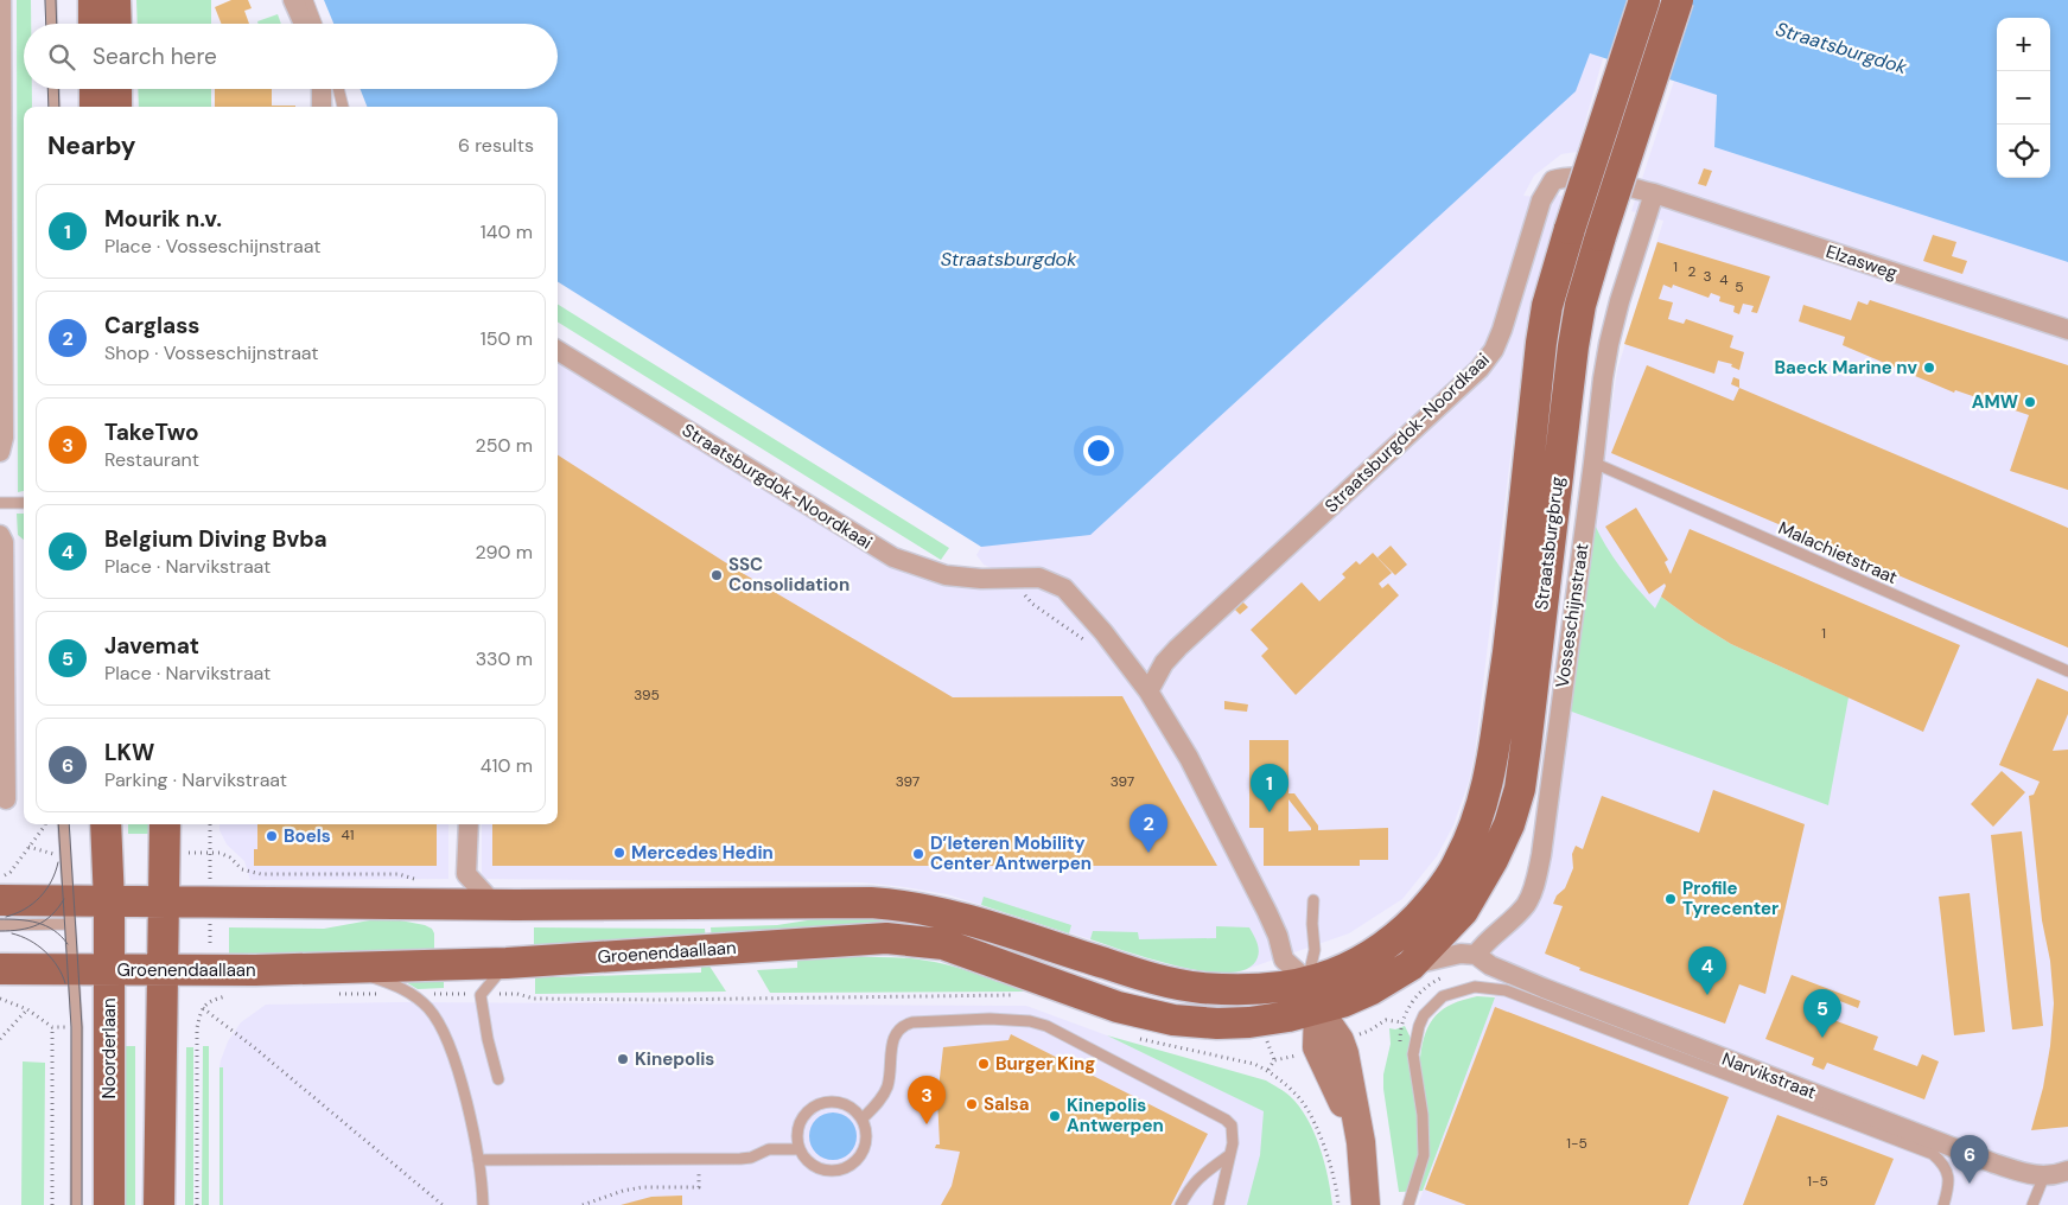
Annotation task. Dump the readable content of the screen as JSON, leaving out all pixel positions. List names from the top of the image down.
{
  "streets": {
    "main road": ["Straatsburgbrug", "Groenendaallaan", "Noorderlaan"],
    "street": [
      "Elzasweg",
      "Straatsburgdok-Noordkaai",
      "Vosseschijnstraat",
      "Narvikstraat"
    ],
    "lane": ["Malachietstraat"]
  },
  "crossings": [
    ["Elzasweg", "Straatsburgdok-Noordkaai"],
    ["Elzasweg", "Vosseschijnstraat"],
    ["Straatsburgdok-Noordkaai", "Vosseschijnstraat"],
    ["Straatsburgbrug", "Groenendaallaan"],
    ["Malachietstraat", "Vosseschijnstraat"],
    ["Vosseschijnstraat", "Narvikstraat"],
    ["Groenendaallaan", "Noorderlaan"]
  ],
  "water": ["Straatsburgdok"],
  "places": [
    "Baeck Marine nv",
    "AMW",
    "SSC Consolidation",
    "Boels",
    "Mercedes Hedin",
    "D’Ieteren Mobility Center Antwerpen",
    "Profile Tyrecenter",
    "Kinepolis",
    "Burger King",
    "Salsa",
    "Kinepolis Antwerpen"
  ],
  "house_numbers": [
    "1",
    "2",
    "3",
    "4",
    "5",
    "1",
    "395",
    "397",
    "397",
    "41",
    "1-5",
    "1-5"
  ],
  "page": {
    "map_buttons": ["+", "−"],
    "search": "Search here",
    "heading": ["Nearby", "6 results"],
    "list": [
      {
        "mark": "1",
        "name": "Mourik n.v.",
        "note": "Place · Vosseschijnstraat",
        "value": "140 m"
      },
      {
        "mark": "2",
        "name": "Carglass",
        "note": "Shop · Vosseschijnstraat",
        "value": "150 m"
      },
      {
        "mark": "3",
        "name": "TakeTwo",
        "note": "Restaurant",
        "value": "250 m"
      },
      {
        "mark": "4",
        "name": "Belgium Diving Bvba",
        "note": "Place · Narvikstraat",
        "value": "290 m"
      },
      {
        "mark": "5",
        "name": "Javemat",
        "note": "Place · Narvikstraat",
        "value": "330 m"
      },
      {
        "mark": "6",
        "name": "LKW",
        "note": "Parking · Narvikstraat",
        "value": "410 m"
      }
    ],
    "pins": [
      "1",
      "2",
      "4",
      "5",
      "3",
      "6"
    ]
  }
}
